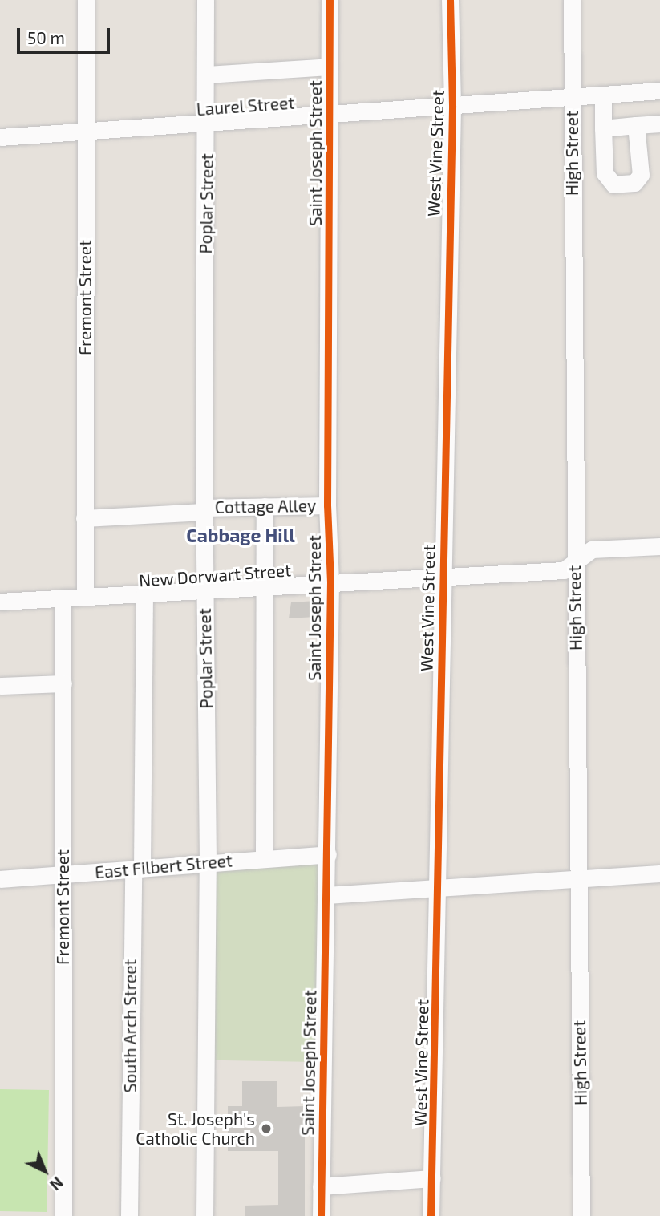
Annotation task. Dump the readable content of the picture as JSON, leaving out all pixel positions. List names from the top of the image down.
{
  "streets": {
    "street": [
      "Laurel Street",
      "Saint Joseph Street",
      "West Vine Street",
      "High Street",
      "Poplar Street",
      "Fremont Street",
      "Cottage Alley",
      "New Dorwart Street",
      "East Filbert Street",
      "South Arch Street"
    ]
  },
  "crossings": [
    ["Laurel Street", "Saint Joseph Street"],
    ["Laurel Street", "West Vine Street"],
    ["Laurel Street", "High Street"],
    ["Laurel Street", "Poplar Street"],
    ["Laurel Street", "Fremont Street"],
    ["Saint Joseph Street", "Cottage Alley"],
    ["Saint Joseph Street", "New Dorwart Street"],
    ["Saint Joseph Street", "East Filbert Street"],
    ["West Vine Street", "New Dorwart Street"],
    ["High Street", "New Dorwart Street"],
    ["Poplar Street", "Cottage Alley"],
    ["Poplar Street", "New Dorwart Street"],
    ["Poplar Street", "East Filbert Street"],
    ["Fremont Street", "Cottage Alley"],
    ["Fremont Street", "New Dorwart Street"],
    ["Fremont Street", "East Filbert Street"],
    ["New Dorwart Street", "South Arch Street"],
    ["East Filbert Street", "South Arch Street"]
  ],
  "districts": ["Cabbage Hill"],
  "places": ["St. Joseph's Catholic Church"],
  "scale_bar": "50 m",
  "north": "bottom right"
}
